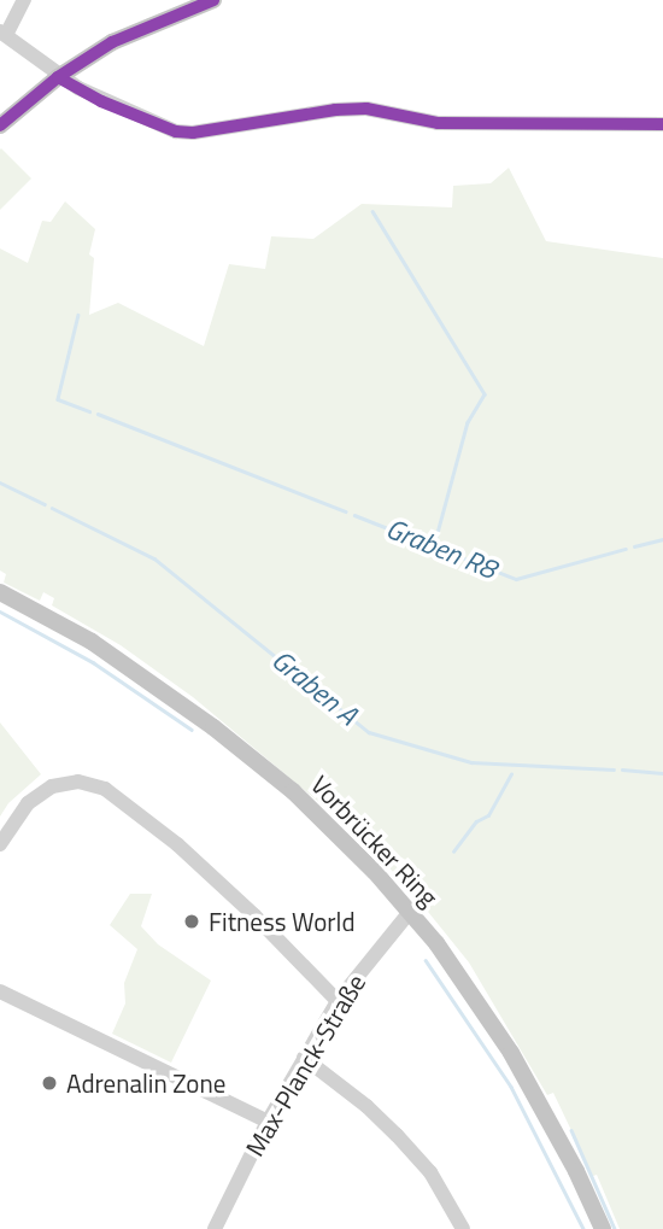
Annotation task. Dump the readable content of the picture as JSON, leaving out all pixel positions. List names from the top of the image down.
{
  "streets": {
    "main road": ["Vorbrücker Ring"],
    "street": ["Max-Planck-Straße"]
  },
  "crossings": [
    ["Vorbrücker Ring", "Max-Planck-Straße"]
  ],
  "water": ["Graben R8", "Graben A"],
  "places": ["Fitness World", "Adrenalin Zone"]
}
